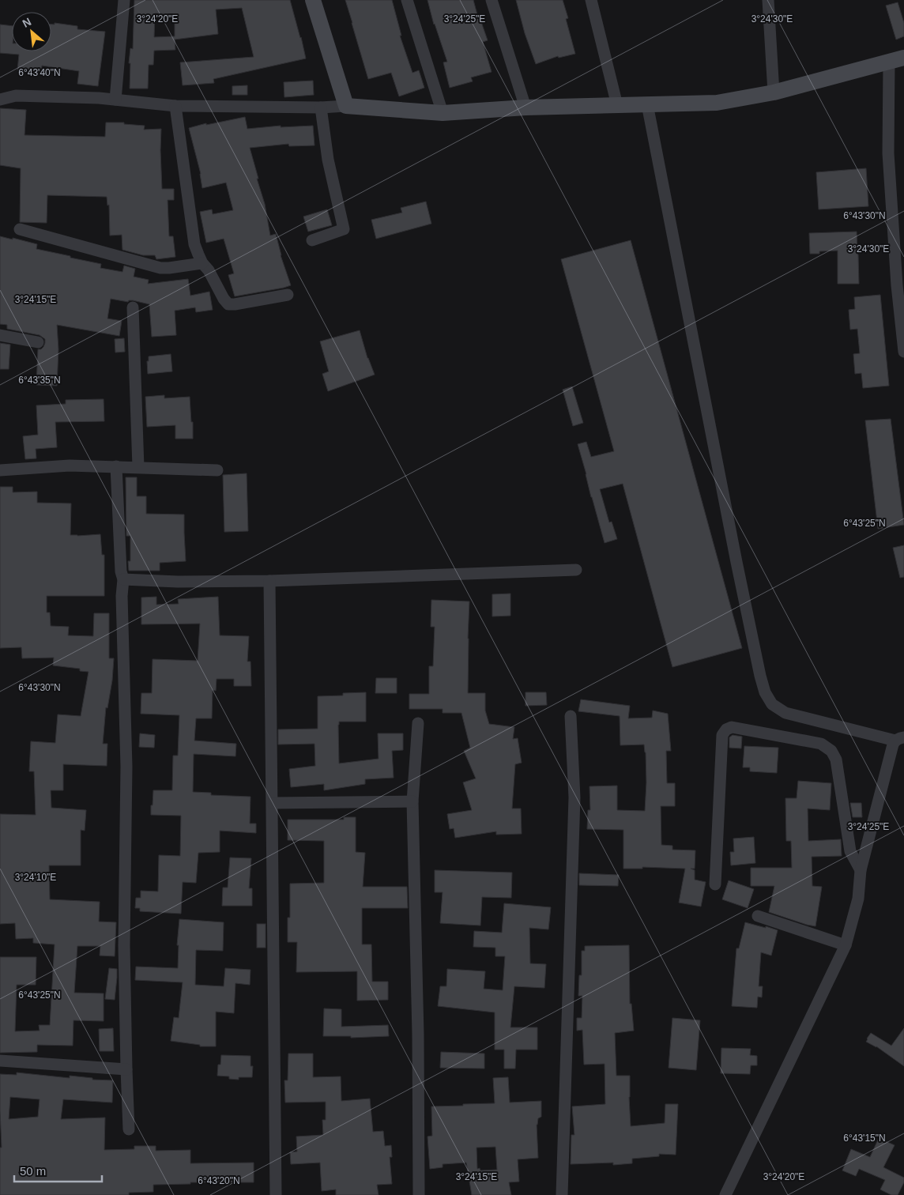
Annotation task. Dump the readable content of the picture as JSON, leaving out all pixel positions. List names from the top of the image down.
{
  "scale_bar": "50 m",
  "north": "top left",
  "coordinates": [
    "3°24'20\"E",
    "3°24'25\"E",
    "3°24'30\"E",
    "6°43'40\"N",
    "6°43'30\"N",
    "3°24'15\"E",
    "6°43'35\"N",
    "6°43'25\"N",
    "3°24'10\"E",
    "6°43'15\"N",
    "6°43'20\"N"
  ]
}
